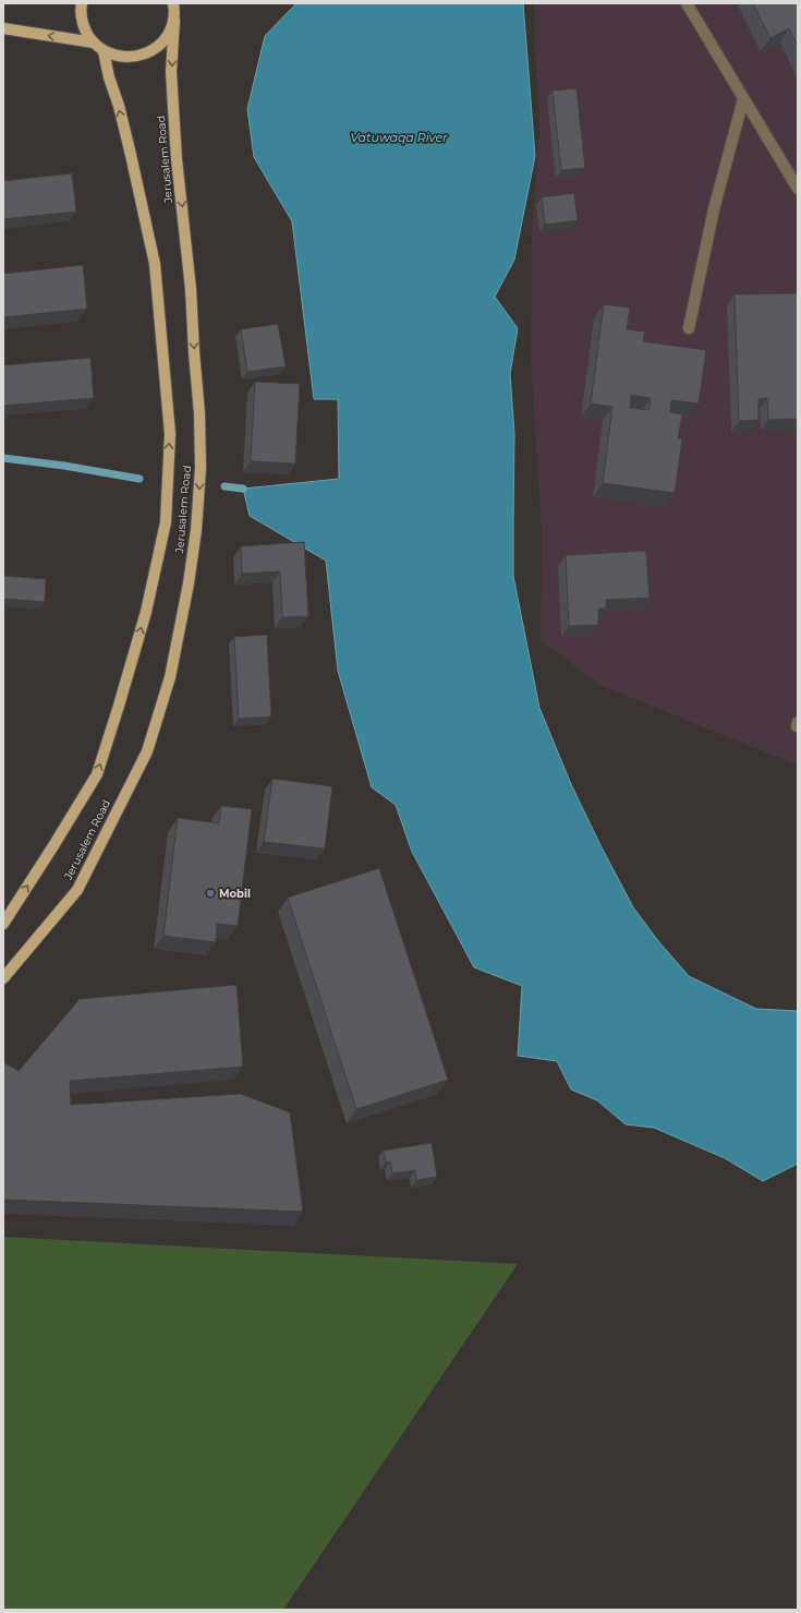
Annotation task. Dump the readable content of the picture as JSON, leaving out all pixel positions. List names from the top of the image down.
{
  "streets": {
    "main road": ["Jerusalem Road"]
  },
  "water": ["Vatuwaqa River"],
  "places": ["Mobil"]
}
